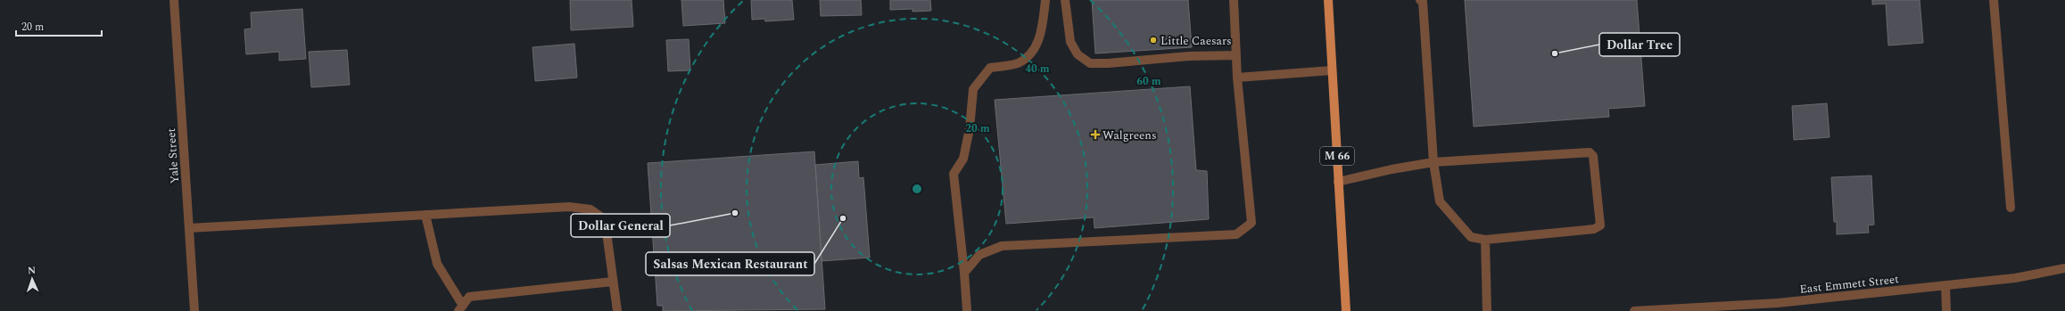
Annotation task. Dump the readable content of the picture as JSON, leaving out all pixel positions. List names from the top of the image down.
{
  "streets": {
    "main road": ["M 66"],
    "street": ["Yale Street", "East Emmett Street"]
  },
  "places": {
    "other": [
      "Little Caesars",
      "Dollar Tree",
      "Dollar General",
      "Salsas Mexican Restaurant"
    ],
    "health": ["Walgreens"]
  },
  "scale_bar": "20 m",
  "north": "top",
  "rings": ["40 m", "60 m", "20 m"]
}
